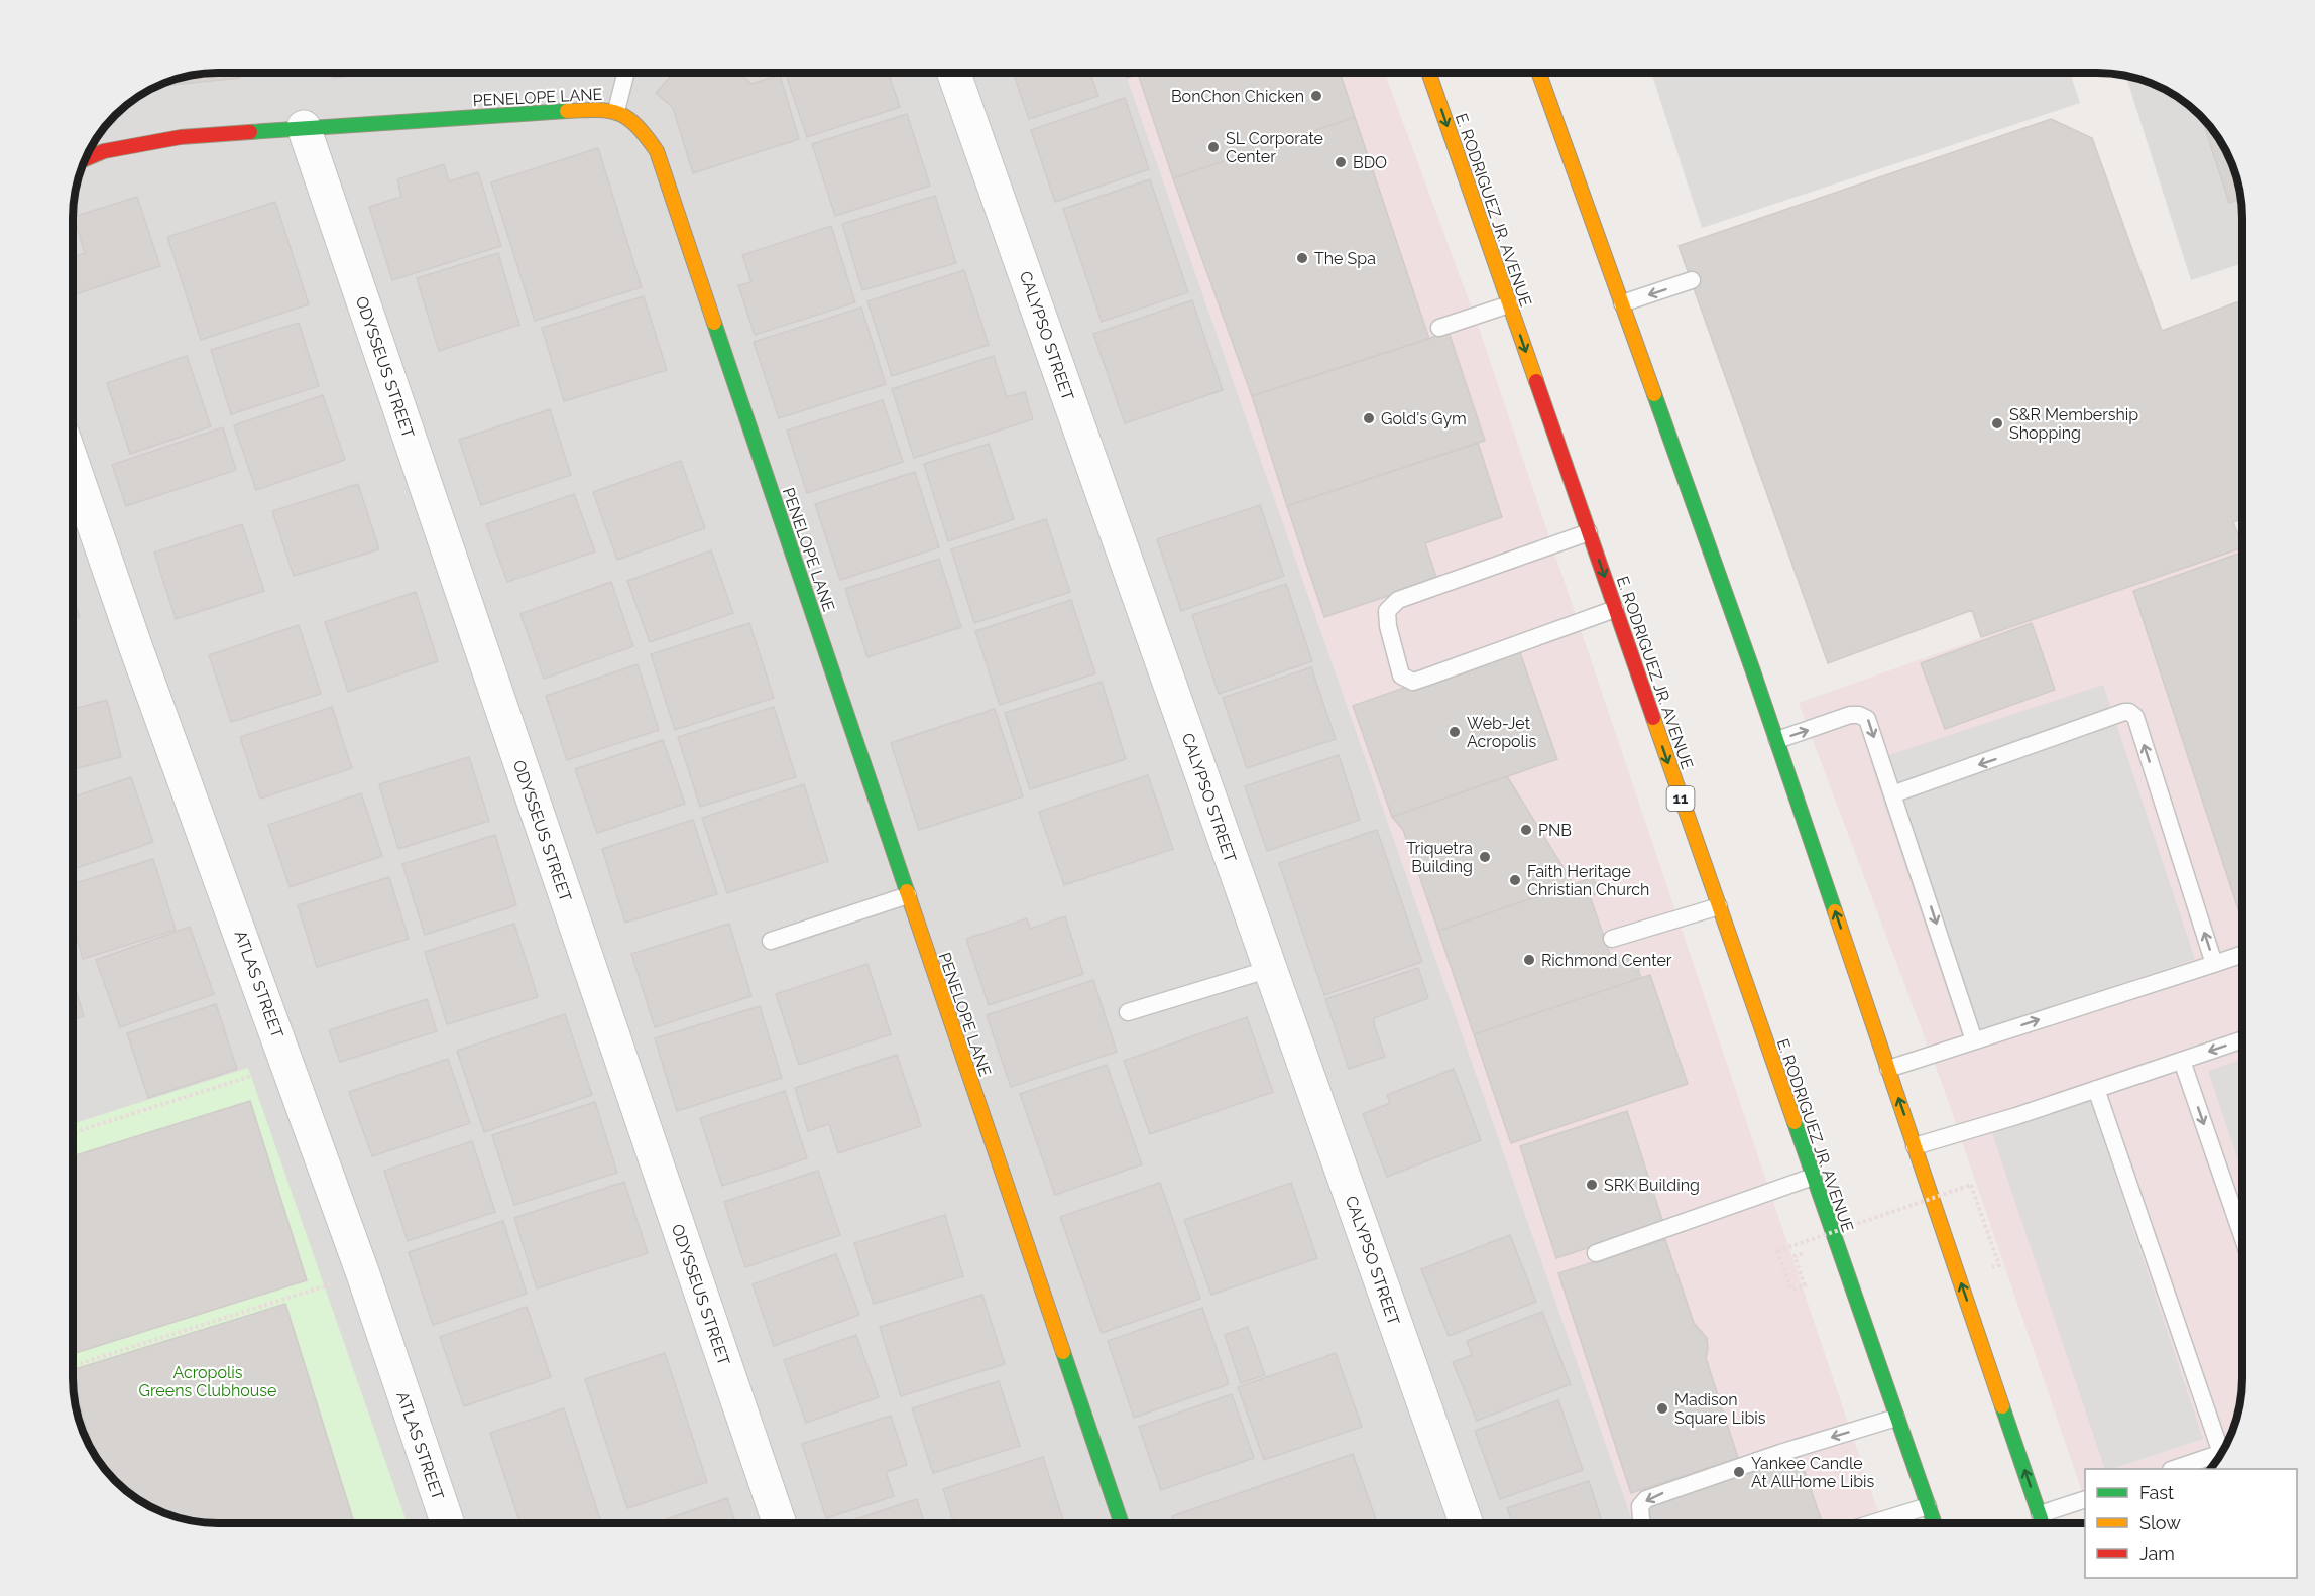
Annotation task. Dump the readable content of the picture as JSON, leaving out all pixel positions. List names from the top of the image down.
{
  "streets": {
    "main road": ["PENELOPE LANE", "E. RODRIGUEZ JR. AVENUE", "11"],
    "street": ["CALYPSO STREET", "ODYSSEUS STREET", "ATLAS STREET"]
  },
  "crossings": [
    ["PENELOPE LANE", "ODYSSEUS STREET"]
  ],
  "parks": ["Acropolis Greens Clubhouse"],
  "places": [
    "BonChon Chicken",
    "SL Corporate Center",
    "BDO",
    "The Spa",
    "Gold's Gym",
    "S&R Membership Shopping",
    "Web-Jet Acropolis",
    "PNB",
    "Triquetra Building",
    "Faith Heritage Christian Church",
    "Richmond Center",
    "SRK Building",
    "Madison Square Libis",
    "Yankee Candle At AllHome Libis"
  ],
  "legend": ["Fast", "Slow", "Jam"]
}
